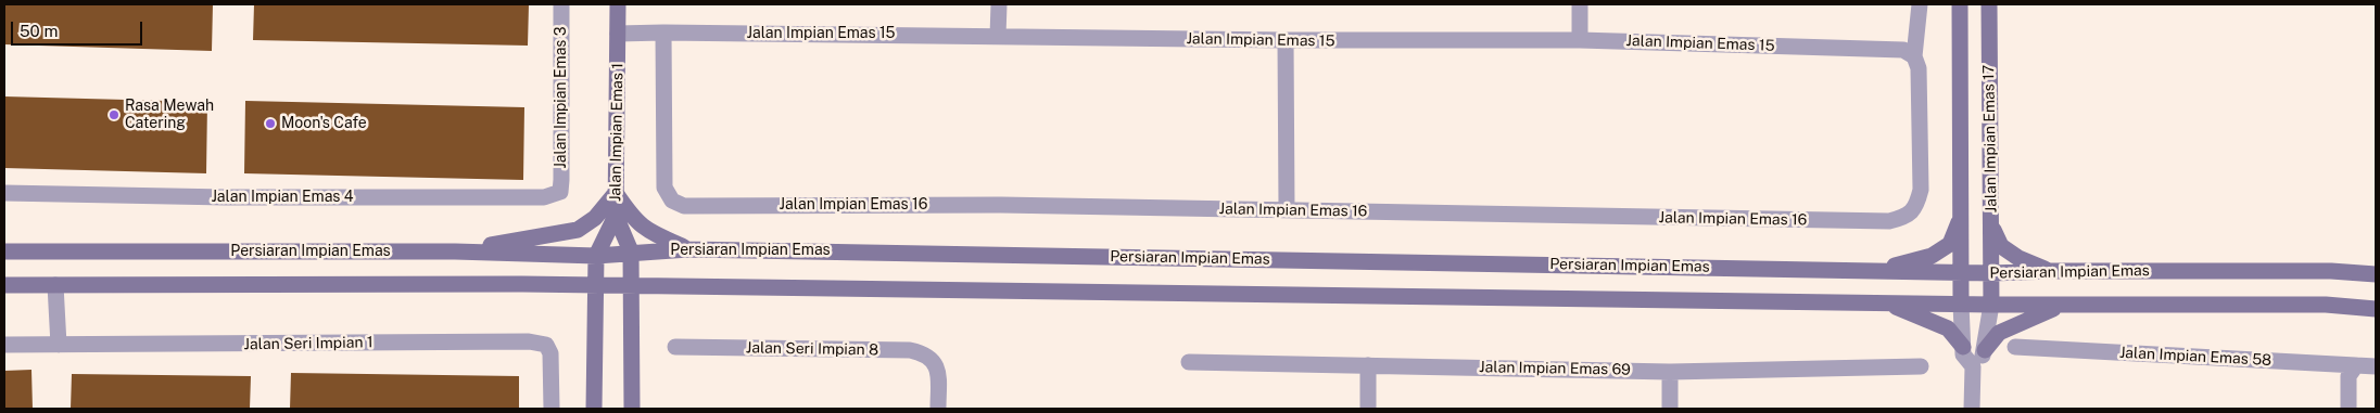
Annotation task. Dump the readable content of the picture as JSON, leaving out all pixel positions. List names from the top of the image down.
{
  "streets": {
    "main road": ["Jalan Impian Emas 1", "Jalan Impian Emas 17", "Persiaran Impian Emas"],
    "street": [
      "Jalan Impian Emas 15",
      "Jalan Impian Emas 3",
      "Jalan Impian Emas 4",
      "Jalan Impian Emas 16",
      "Jalan Seri Impian 1",
      "Jalan Seri Impian 8",
      "Jalan Impian Emas 58",
      "Jalan Impian Emas 69"
    ]
  },
  "crossings": [
    ["Jalan Impian Emas 15", "Jalan Impian Emas 1"],
    ["Jalan Impian Emas 15", "Jalan Impian Emas 16"],
    ["Jalan Impian Emas 3", "Jalan Impian Emas 4"],
    ["Jalan Impian Emas 1", "Persiaran Impian Emas"],
    ["Jalan Impian Emas 17", "Persiaran Impian Emas"]
  ],
  "places": ["Rasa Mewah Catering", "Moon's Cafe"],
  "scale_bar": "50 m"
}
